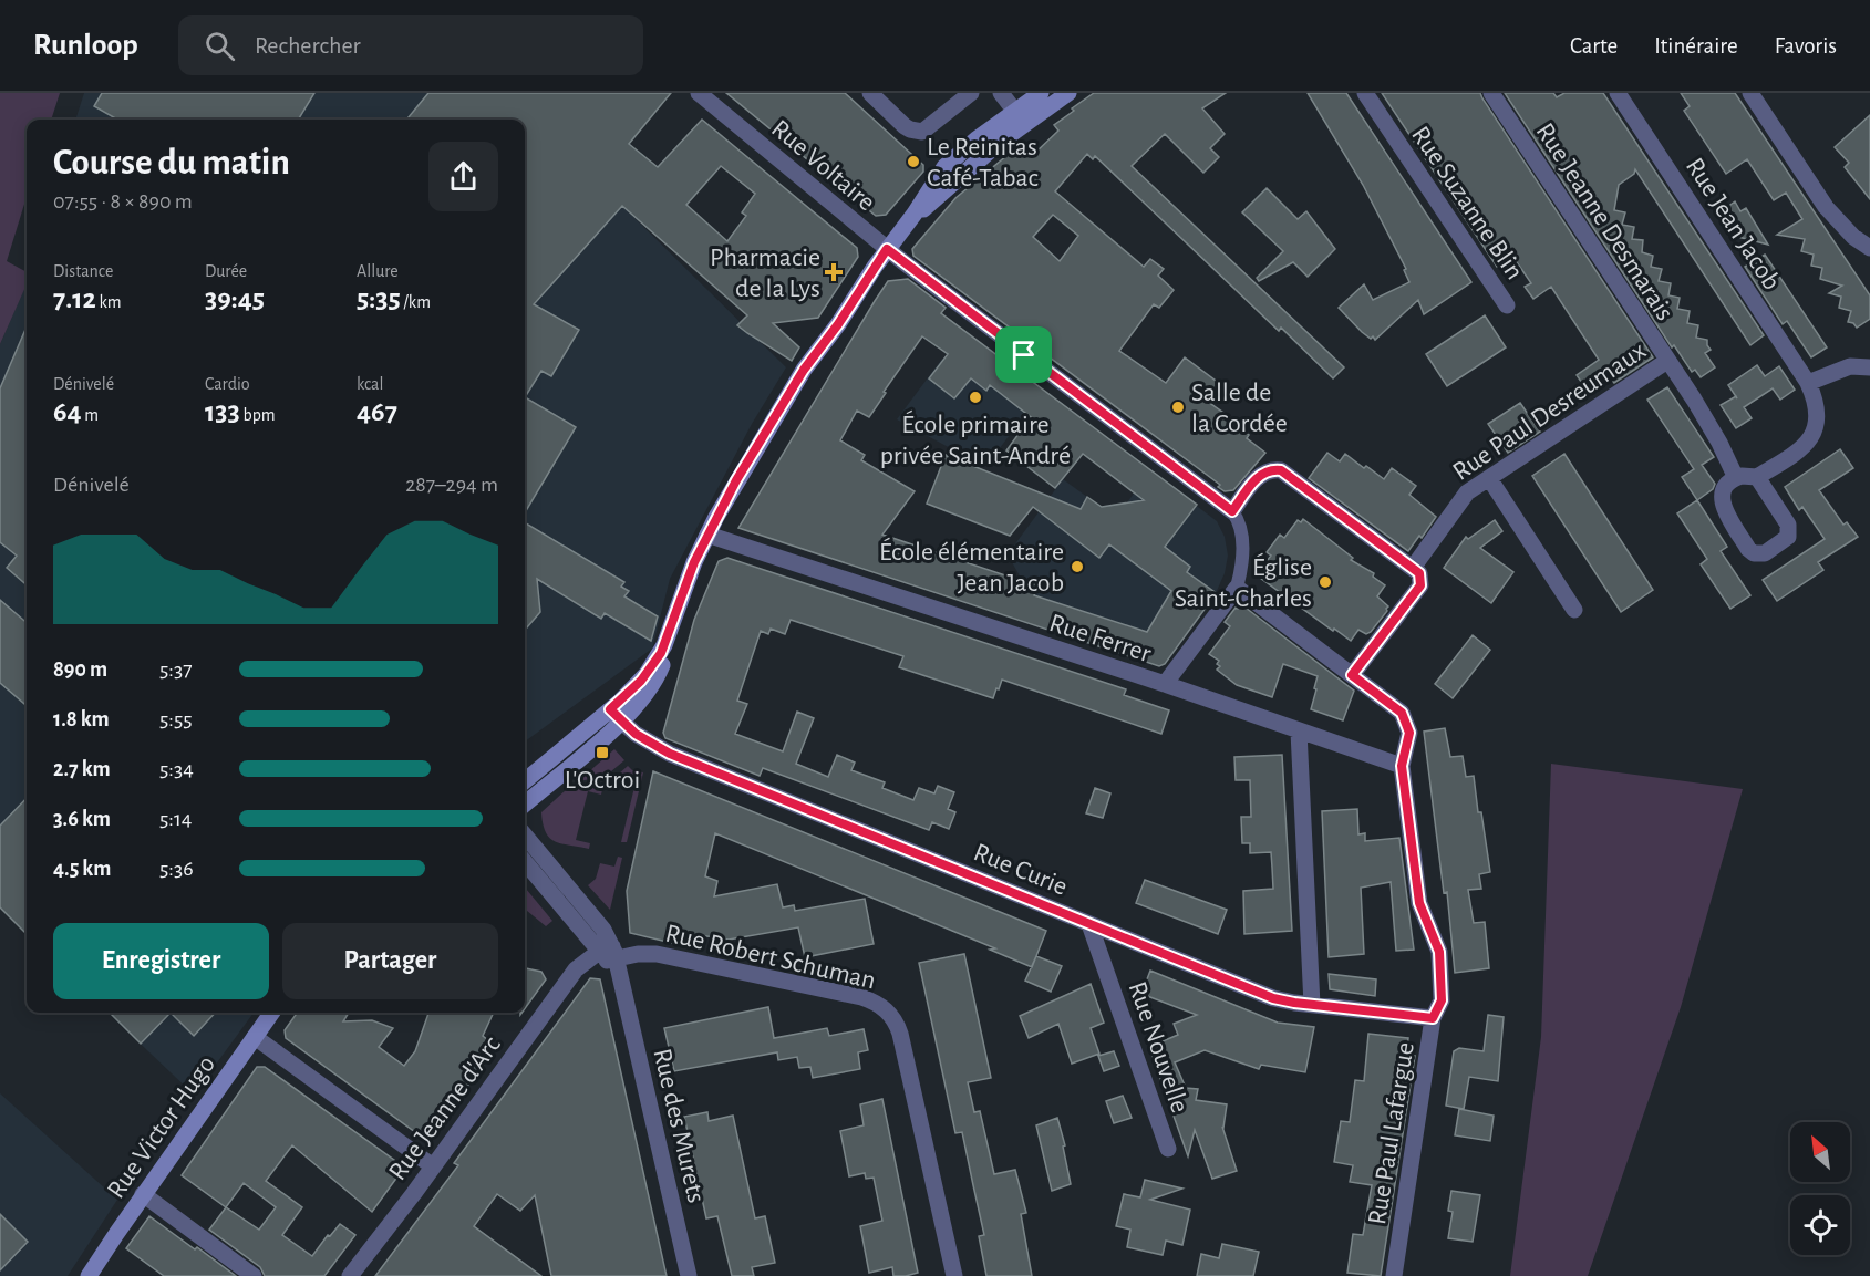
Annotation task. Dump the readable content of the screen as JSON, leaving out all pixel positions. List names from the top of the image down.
{
  "streets": {
    "main road": ["Rue Victor Hugo"],
    "street": [
      "Rue Voltaire",
      "Rue Suzanne Blin",
      "Rue Jeanne Desmarais",
      "Rue Jean Jacob",
      "Rue Paul Desreumaux",
      "Rue Ferrer",
      "Rue Curie",
      "Rue Robert Schuman",
      "Rue Nouvelle",
      "Rue Jeanne d'Arc",
      "Rue des Murets",
      "Rue Paul Lafargue"
    ]
  },
  "crossings": [
    ["Rue Jeanne Desmarais", "Rue Jean Jacob"],
    ["Rue Jeanne Desmarais", "Rue Paul Desreumaux"],
    ["Rue Ferrer", "Rue Paul Lafargue"],
    ["Rue Curie", "Rue Nouvelle"],
    ["Rue Curie", "Rue Paul Lafargue"],
    ["Rue Robert Schuman", "Rue Jeanne d'Arc"],
    ["Rue Robert Schuman", "Rue des Murets"],
    ["Rue Jeanne d'Arc", "Rue des Murets"]
  ],
  "places": {
    "other": [
      "Le Reinitas Café-Tabac",
      "École primaire privée Saint-André",
      "Salle de la Cordée",
      "École élémentaire Jean Jacob",
      "Église Saint-Charles"
    ],
    "health": ["Pharmacie de la Lys"],
    "transit": ["L'Octroi"]
  },
  "north": "top left",
  "page": {
    "header": "Runloop",
    "search": "Rechercher",
    "nav": ["Carte", "Itinéraire", "Favoris"],
    "heading": ["Course du matin", "07:55 · 8 × 890 m"],
    "stats": [
      ["Distance", "7.12 km"],
      ["Durée", "39:45"],
      ["Allure", "5:35 /km"],
      ["Dénivelé", "64 m"],
      ["Cardio", "133 bpm"],
      ["kcal", "467"]
    ],
    "chart": ["Dénivelé", "287–294 m"],
    "list": [
      {
        "name": "890 m",
        "note": "5:37"
      },
      {
        "name": "1.8 km",
        "note": "5:55"
      },
      {
        "name": "2.7 km",
        "note": "5:34"
      },
      {
        "name": "3.6 km",
        "note": "5:14"
      },
      {
        "name": "4.5 km",
        "note": "5:36"
      }
    ],
    "buttons": ["Enregistrer", "Partager"]
  }
}
